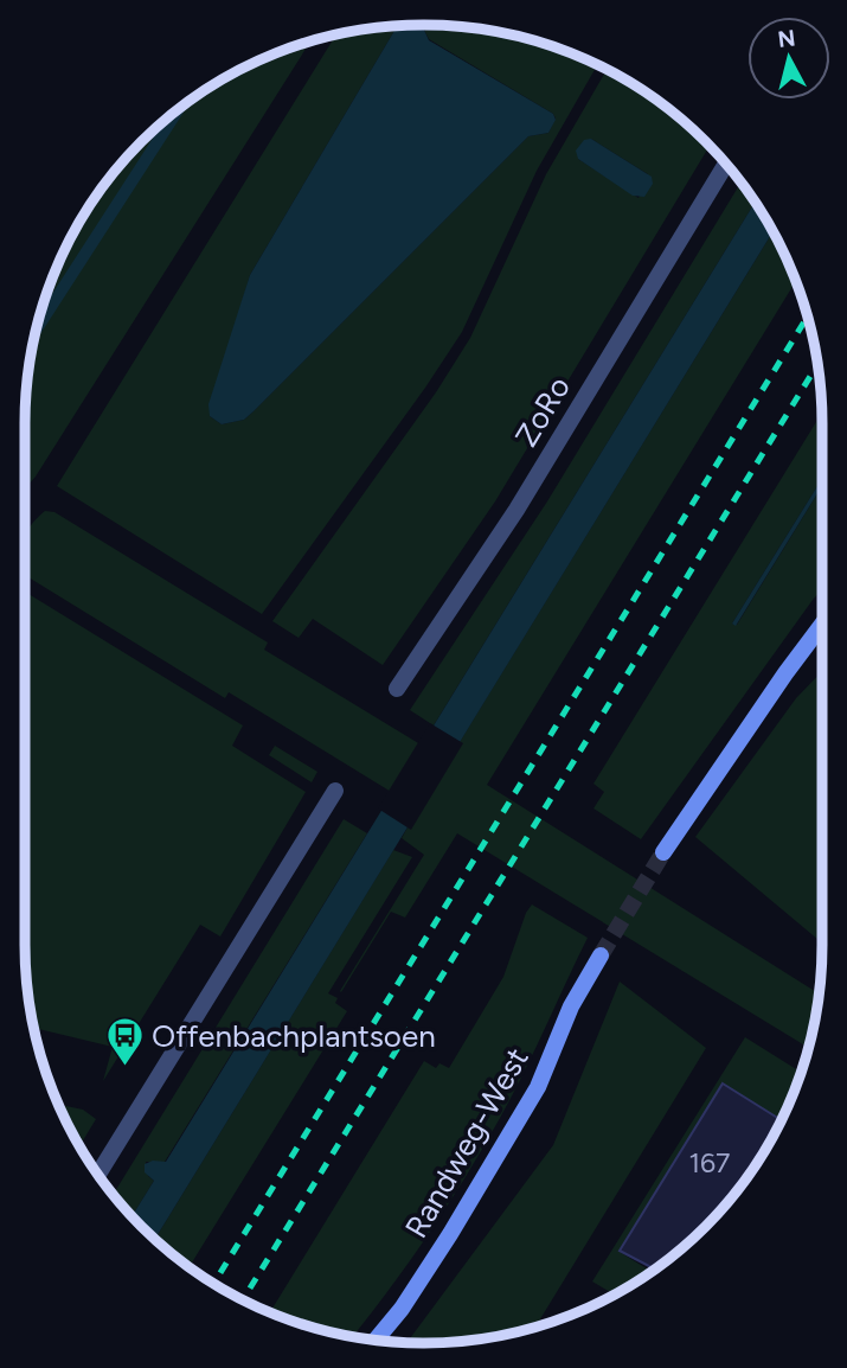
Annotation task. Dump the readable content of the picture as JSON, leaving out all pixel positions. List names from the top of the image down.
{
  "streets": {
    "main road": ["Randweg-West"],
    "lane": ["ZoRo"]
  },
  "places": {
    "bus stop": ["Offenbachplantsoen"]
  },
  "house_numbers": ["167"],
  "north": "top"
}
